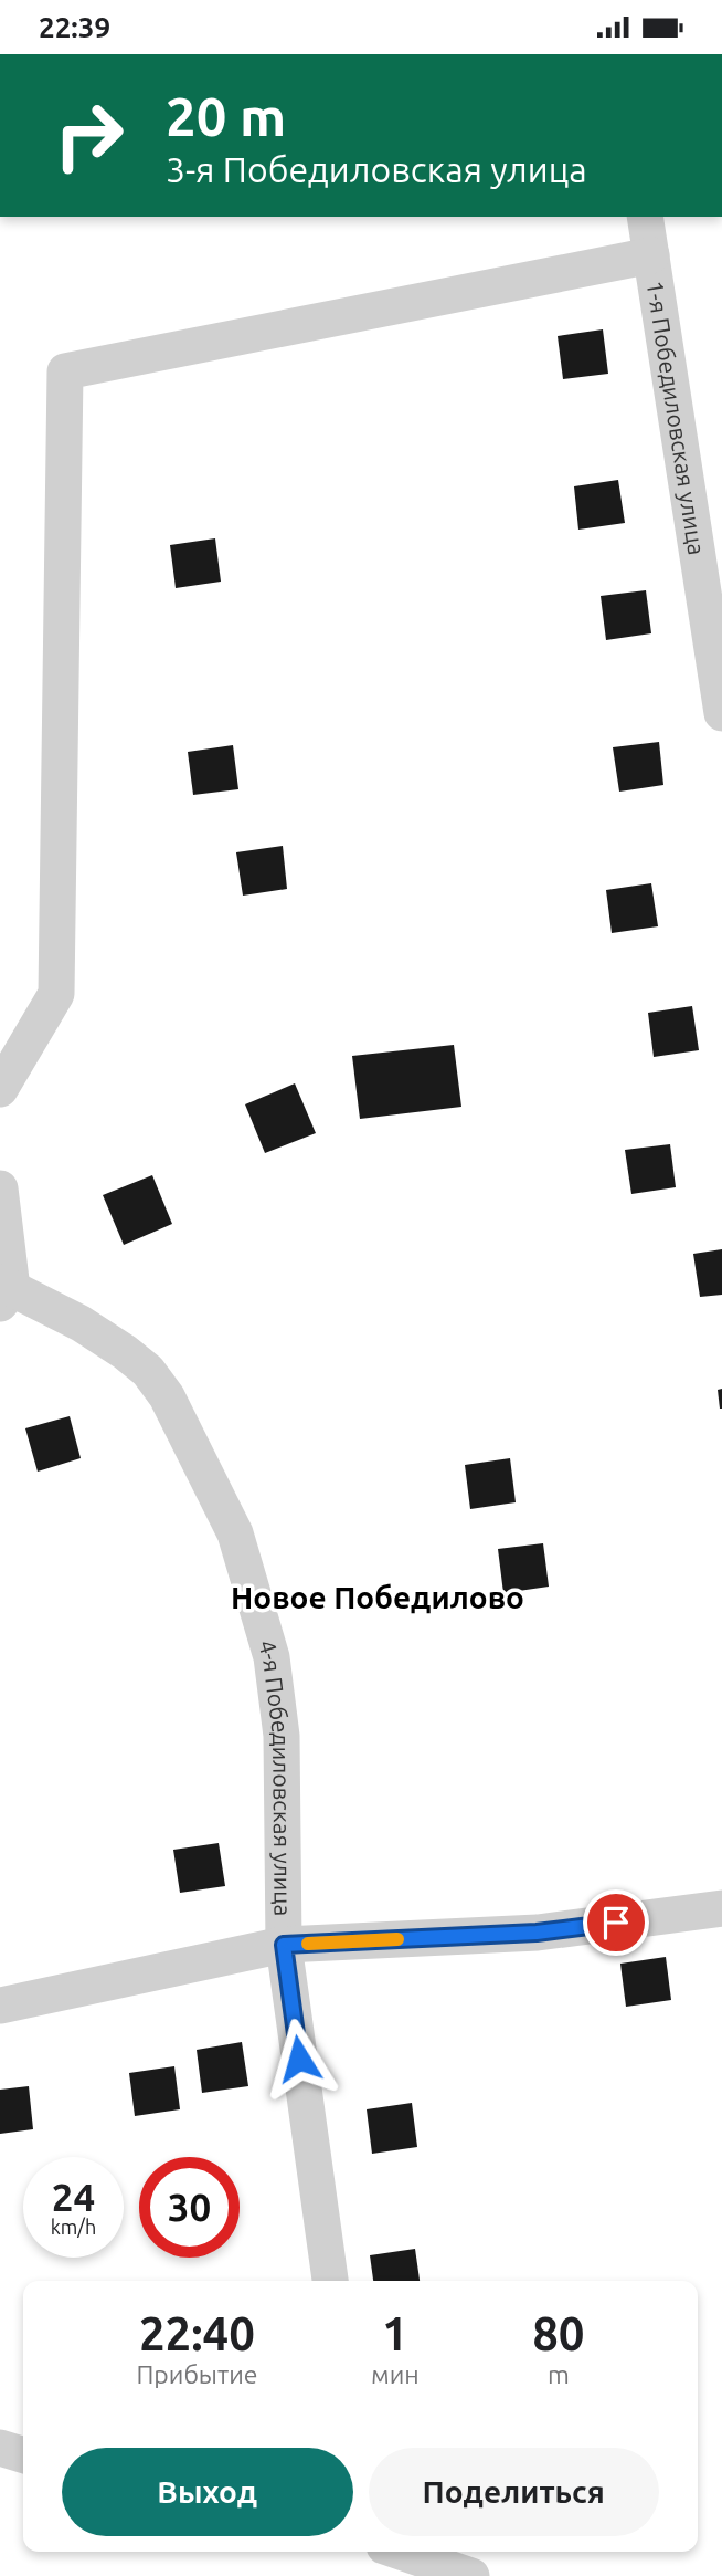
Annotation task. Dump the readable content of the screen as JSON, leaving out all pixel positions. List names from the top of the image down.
{
  "streets": {
    "street": ["1-я Победиловская улица", "4-я Победиловская улица"]
  },
  "districts": ["Новое Победилово"],
  "page": {
    "status": "22:39",
    "turn": ["20 m", "3-я Победиловская улица"],
    "speed": "24 km/h",
    "limit": "30",
    "eta": [
      "22:40",
      "Прибытие",
      "1",
      "мин",
      "80",
      "m"
    ],
    "buttons": ["Выход", "Поделиться"]
  }
}
